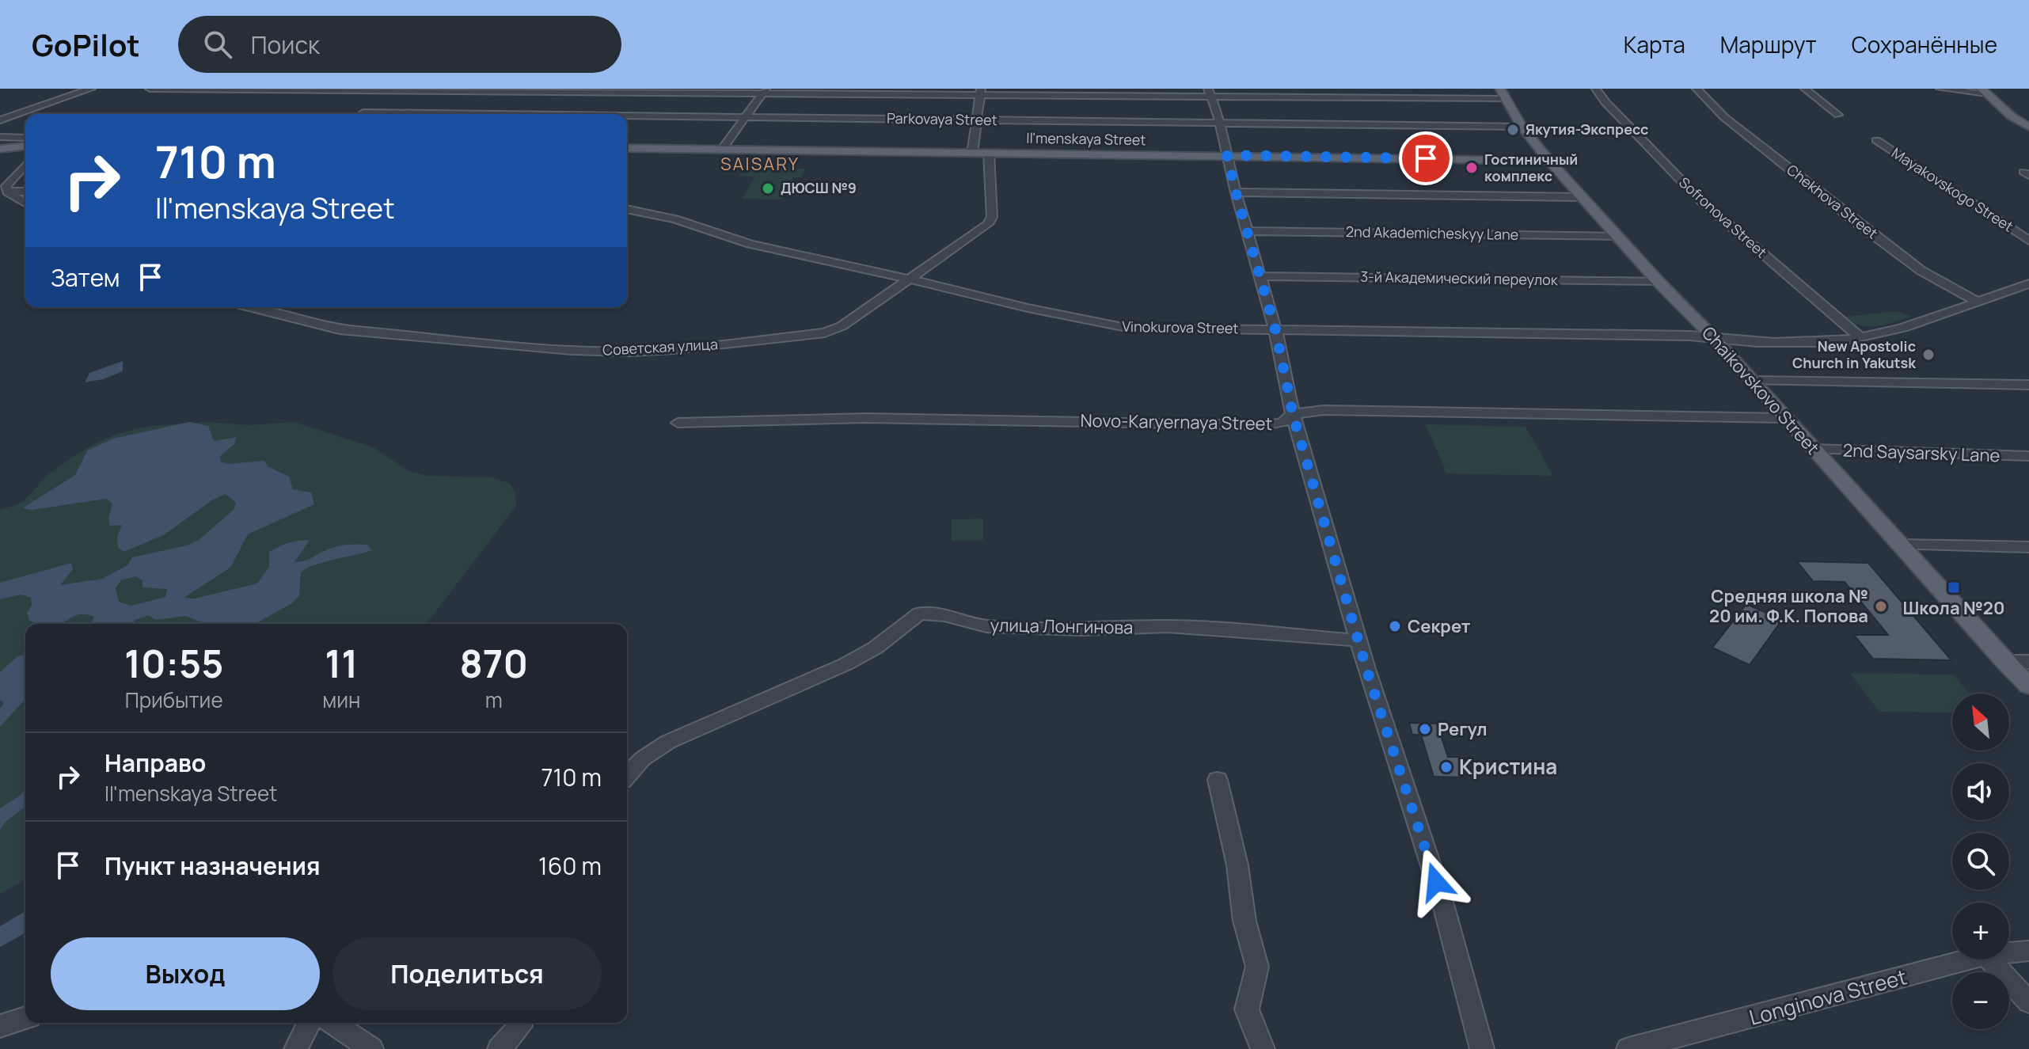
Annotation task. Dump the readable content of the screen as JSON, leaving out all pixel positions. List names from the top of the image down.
{
  "streets": {
    "main road": ["Il'menskaya Street", "Chaikovskovo Street"],
    "street": [
      "Parkovaya Street",
      "Mayakovskogo Street",
      "Chekhova Street",
      "Sofronova Street",
      "2nd Akademicheskyy Lane",
      "3-й Академический переулок",
      "Vinokurova Street",
      "Советская улица",
      "Novo-Karyernaya Street",
      "2nd Saysarsky Lane",
      "улица Лонгинова",
      "Longinova Street"
    ]
  },
  "crossings": [
    ["Parkovaya Street", "Chaikovskovo Street"],
    ["Il'menskaya Street", "Советская улица"],
    ["Il'menskaya Street", "Chaikovskovo Street"],
    ["Chekhova Street", "Vinokurova Street"],
    ["Sofronova Street", "Vinokurova Street"],
    ["2nd Akademicheskyy Lane", "Chaikovskovo Street"],
    ["3-й Академический переулок", "Chaikovskovo Street"],
    ["Vinokurova Street", "Советская улица"],
    ["Vinokurova Street", "Chaikovskovo Street"],
    ["Chaikovskovo Street", "Novo-Karyernaya Street"],
    ["Chaikovskovo Street", "2nd Saysarsky Lane"]
  ],
  "districts": ["SAISARY"],
  "places": {
    "other": [
      "Якутия-Экспресс",
      "Гостиничный комплекс",
      "ДЮСШ №9",
      "New Apostolic Church in Yakutsk",
      "Средняя школа № 20 им. Ф.К. Попова",
      "Секрет",
      "Регул",
      "Кристина"
    ],
    "transit": ["Школа №20"]
  },
  "north": "top left",
  "page": {
    "header": "GoPilot",
    "search": "Поиск",
    "nav": ["Карта", "Маршрут", "Сохранённые"],
    "turn": ["710 m", "Il'menskaya Street"],
    "then": "Затем",
    "eta": [
      "10:55",
      "Прибытие",
      "11",
      "мин",
      "870",
      "m"
    ],
    "map_buttons": ["+", "−"],
    "list": [
      {
        "name": "Направо",
        "note": "Il'menskaya Street",
        "value": "710 m"
      },
      {
        "name": "Пункт назначения",
        "value": "160 m"
      }
    ],
    "buttons": ["Выход", "Поделиться"]
  }
}
